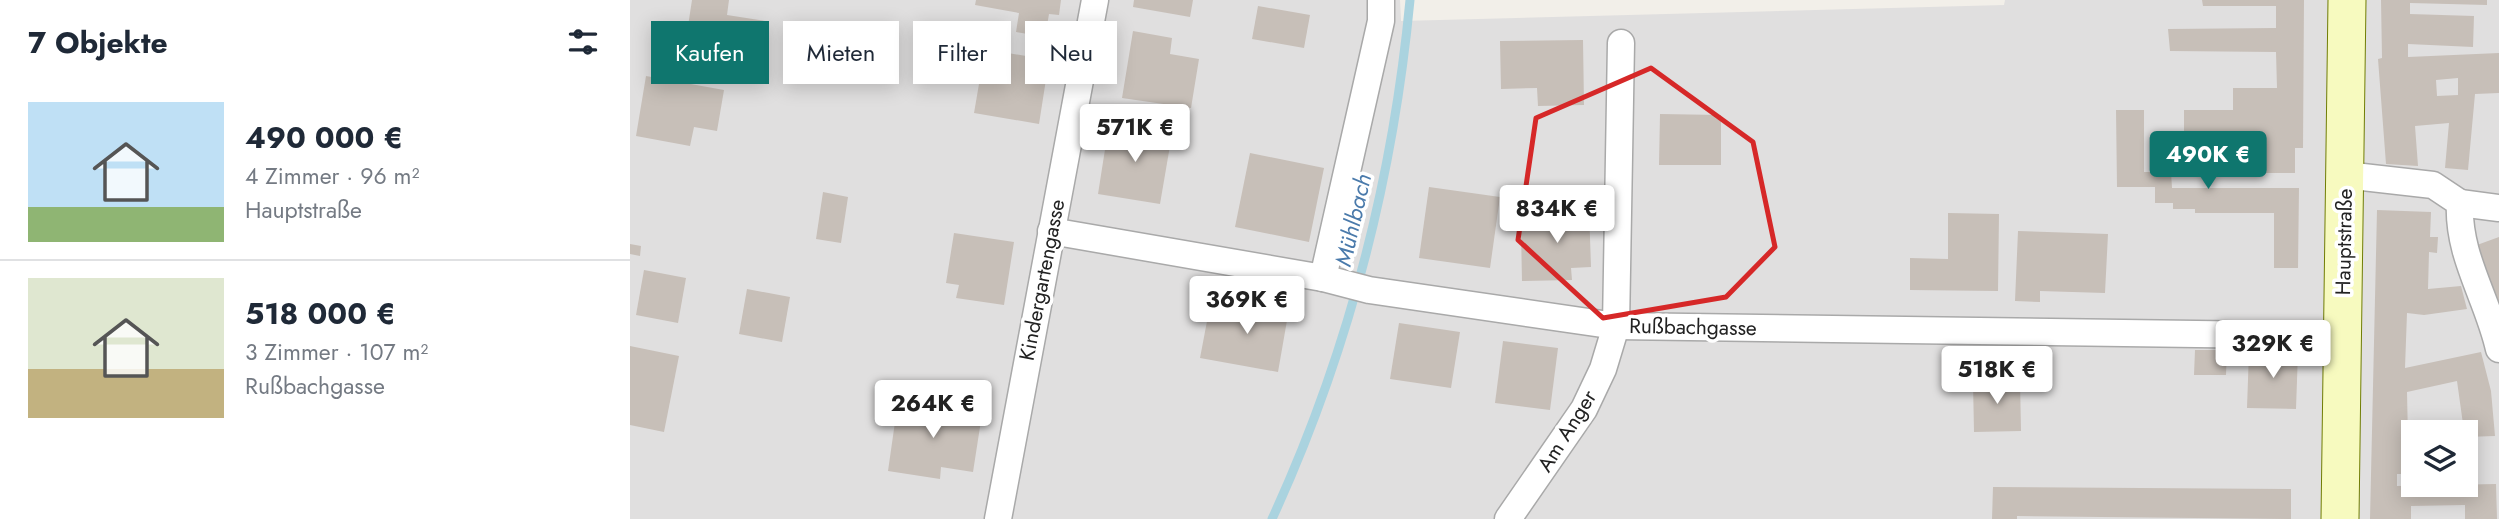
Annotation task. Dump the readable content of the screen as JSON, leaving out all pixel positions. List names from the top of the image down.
{
  "streets": {
    "main road": ["Hauptstraße"],
    "street": ["Kindergartengasse", "Rußbachgasse", "Am Anger"]
  },
  "crossings": [
    ["Hauptstraße", "Rußbachgasse"],
    ["Kindergartengasse", "Rußbachgasse"],
    ["Rußbachgasse", "Am Anger"]
  ],
  "water": ["Mühlbach"],
  "page": {
    "heading": "7 Objekte",
    "chip": [
      "Kaufen",
      "Mieten",
      "Filter",
      "Neu"
    ],
    "list": [
      {
        "name": "490 000 €",
        "note": "4 Zimmer · 96 m² · Hauptstraße"
      },
      {
        "name": "518 000 €",
        "note": "3 Zimmer · 107 m² · Rußbachgasse"
      }
    ],
    "price": [
      "571K €",
      "490K €",
      "834K €",
      "369K €",
      "329K €",
      "518K €",
      "264K €"
    ]
  }
}
